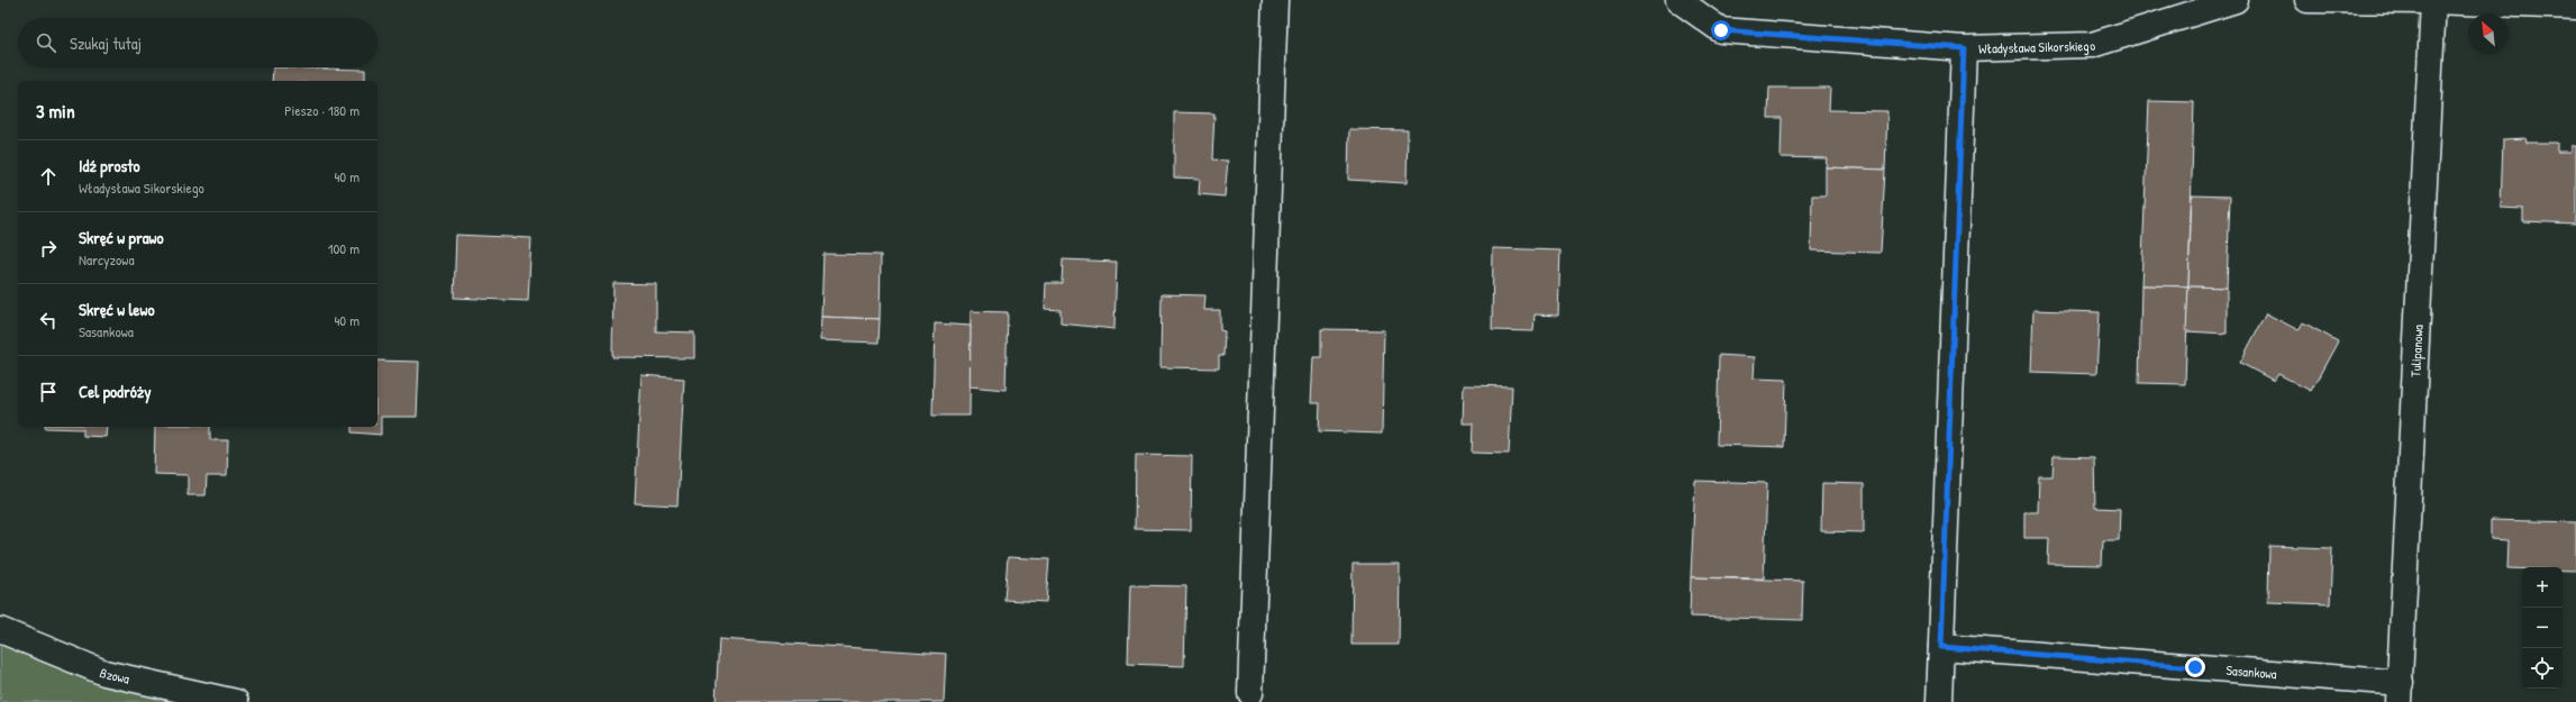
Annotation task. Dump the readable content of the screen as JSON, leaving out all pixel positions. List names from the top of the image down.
{
  "streets": {
    "street": [
      "Władysława Sikorskiego",
      "Tulipanowa",
      "Sasankowa",
      "Bzowa"
    ]
  },
  "crossings": [
    ["Tulipanowa", "Sasankowa"]
  ],
  "north": "top left",
  "page": {
    "search": "Szukaj tutaj",
    "heading": ["3 min", "Pieszo · 180 m"],
    "list": [
      ["Idź prosto", "Władysława Sikorskiego", "40 m"],
      ["Skręć w prawo", "Narcyzowa", "100 m"],
      ["Skręć w lewo", "Sasankowa", "40 m"],
      "Cel podróży"
    ],
    "map_buttons": ["+", "−"]
  }
}
